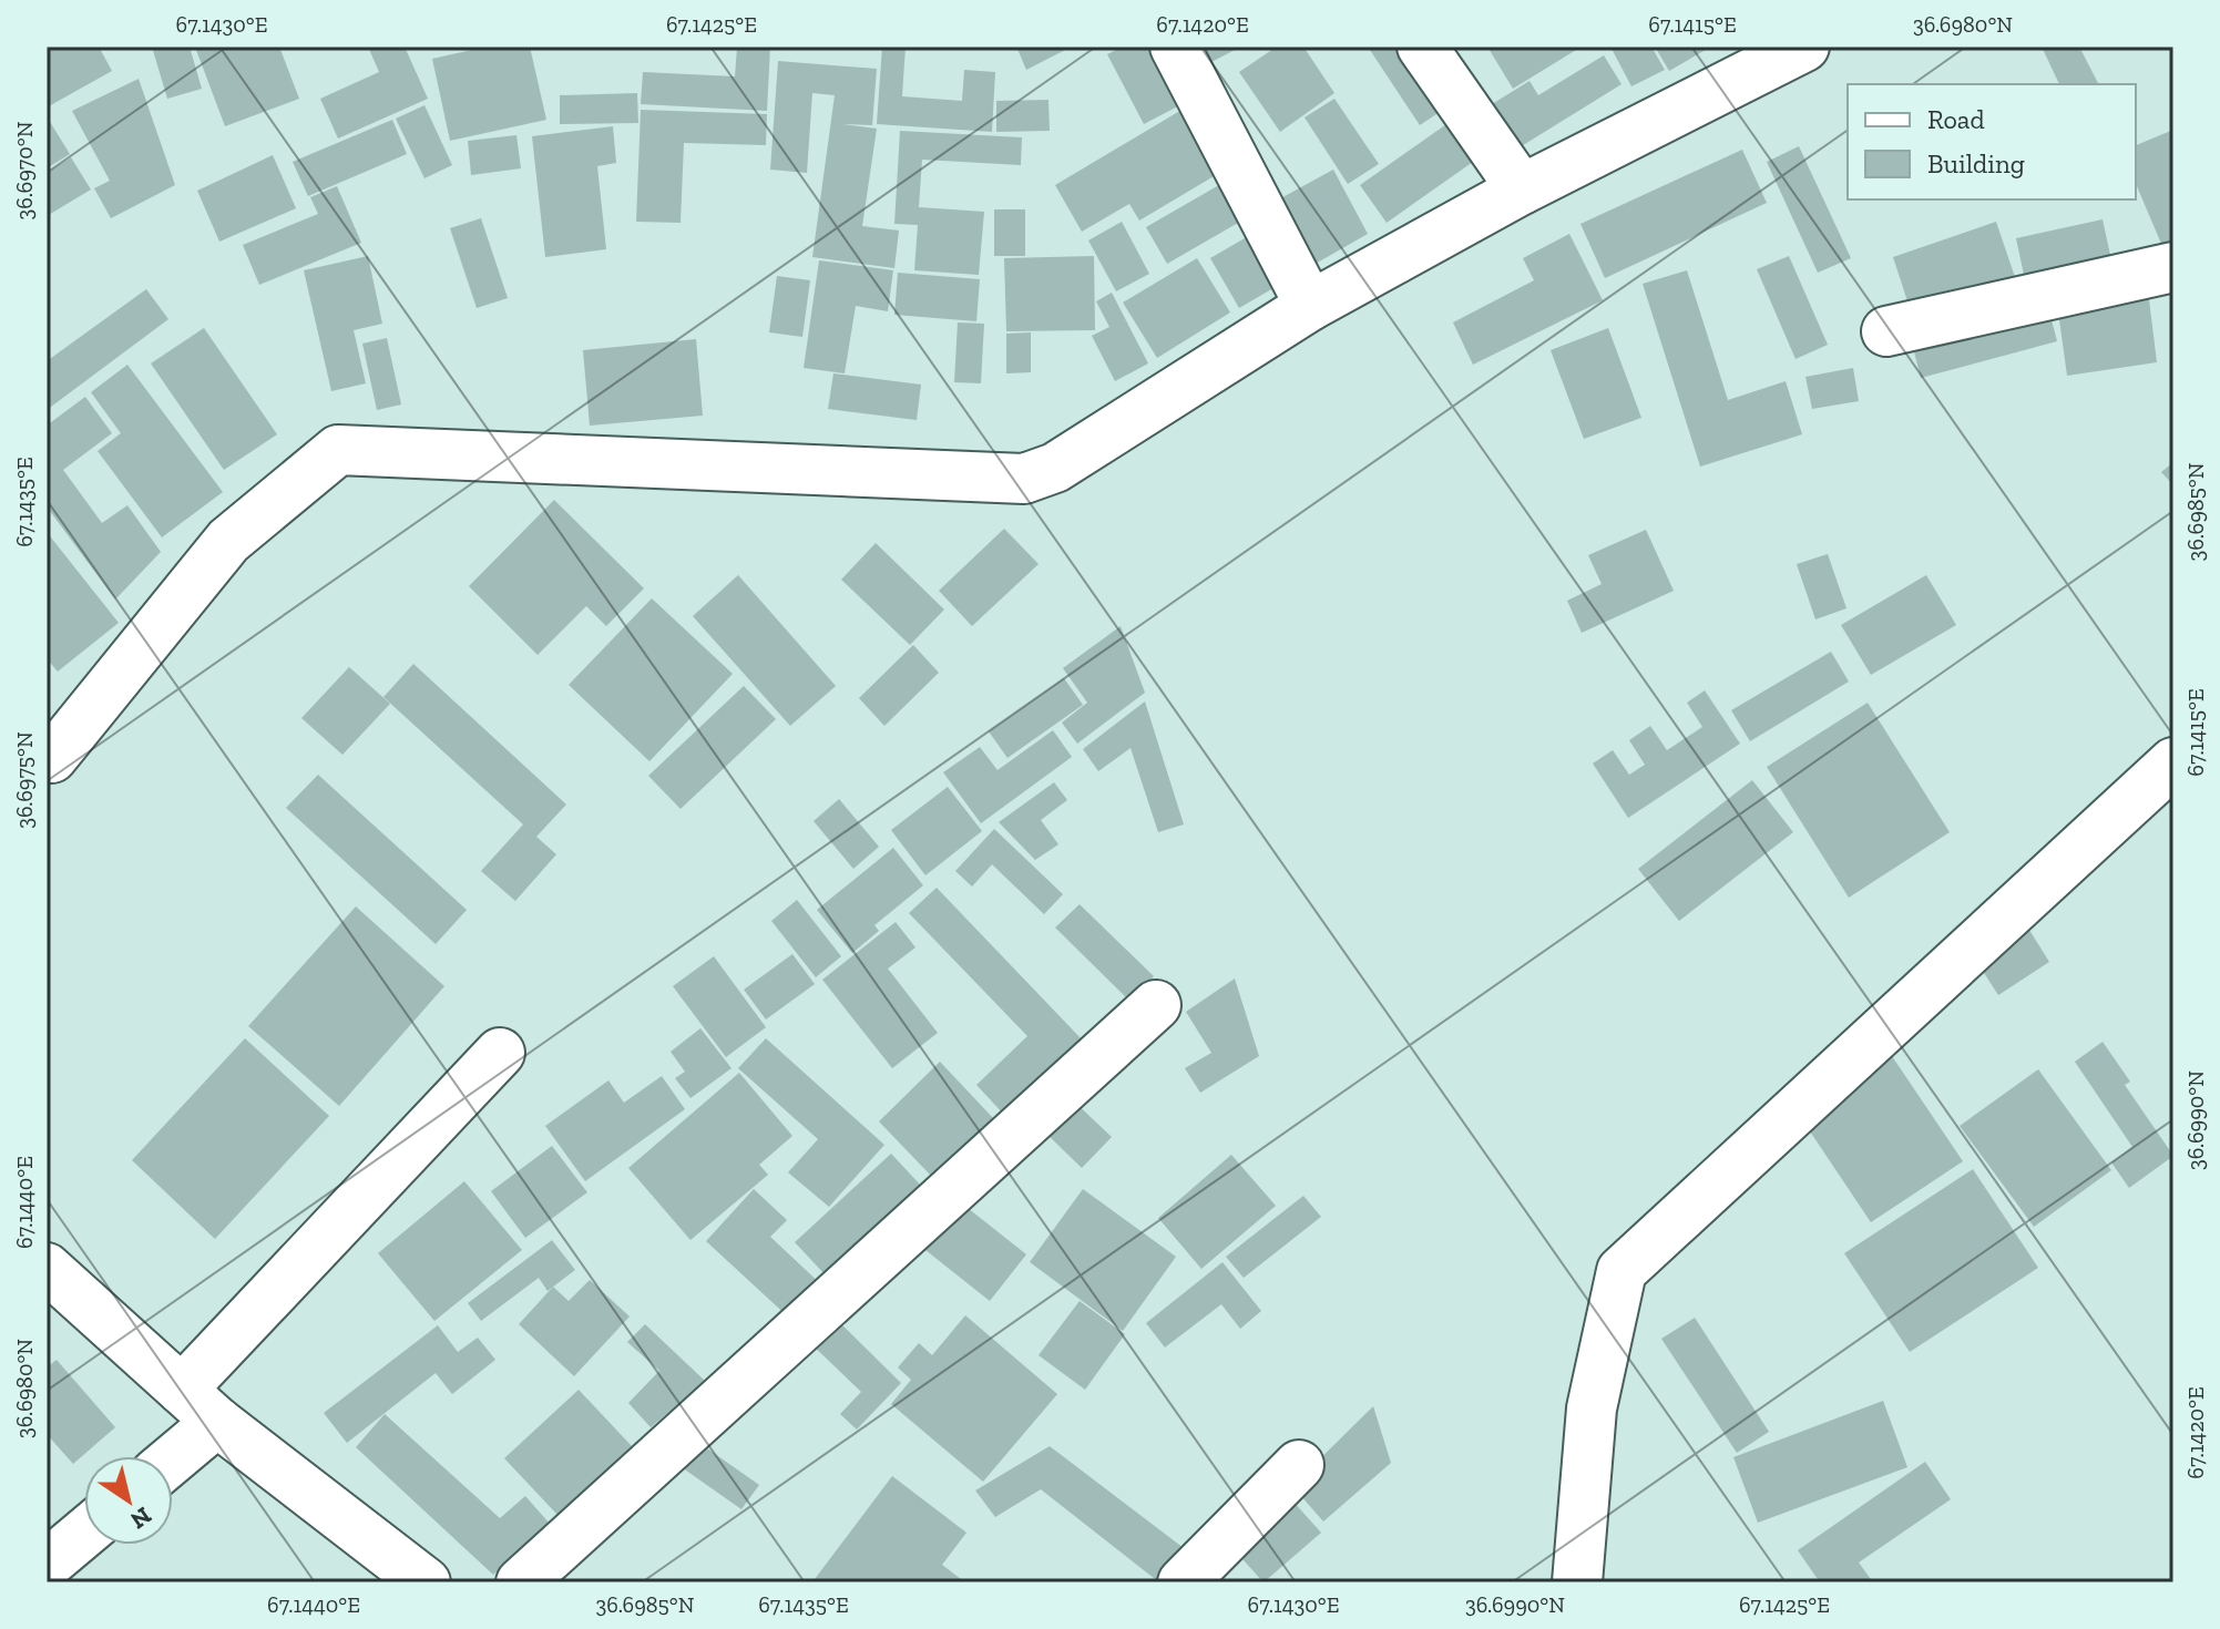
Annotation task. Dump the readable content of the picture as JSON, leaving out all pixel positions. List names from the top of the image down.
{
  "legend": ["Road", "Building"],
  "north": "bottom right",
  "coordinates": [
    "67.1430°E",
    "67.1425°E",
    "67.1420°E",
    "67.1415°E",
    "36.6980°N",
    "36.6970°N",
    "67.1435°E",
    "36.6985°N",
    "36.6975°N",
    "36.6990°N",
    "67.1440°E"
  ]
}
